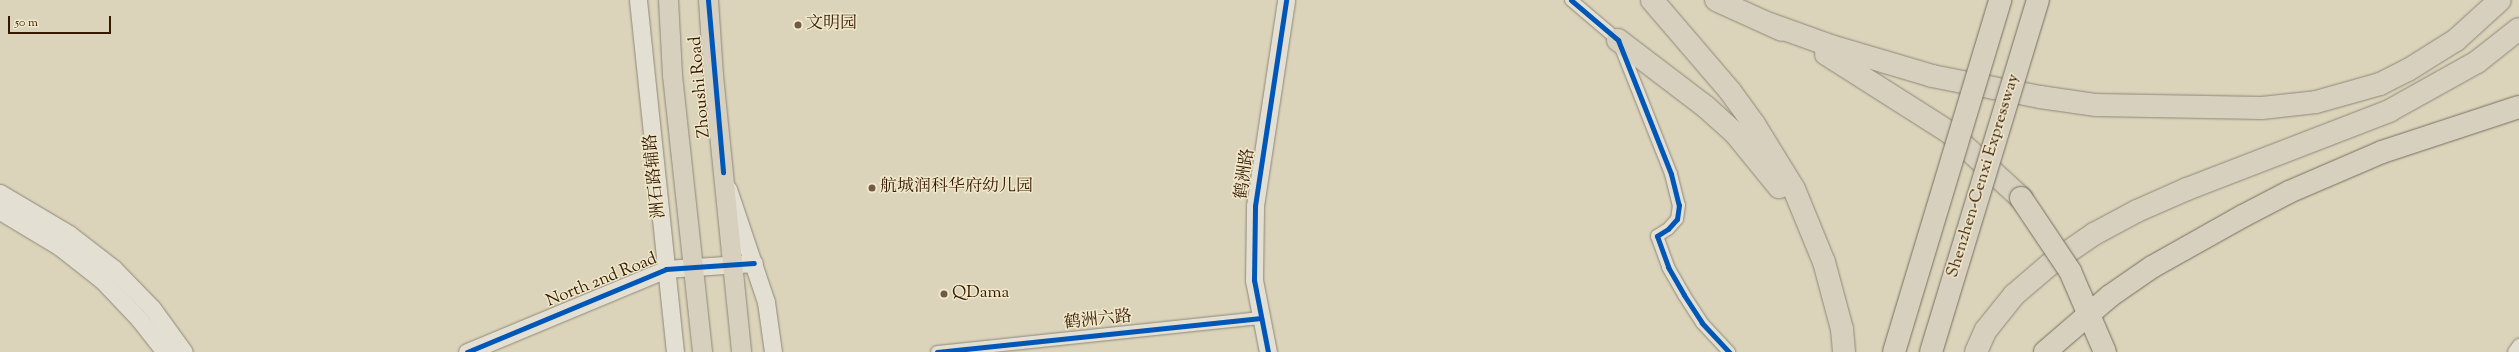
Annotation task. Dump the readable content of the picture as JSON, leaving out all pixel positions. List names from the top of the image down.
{
  "streets": {
    "highway": ["Shenzhen-Cenxi Expressway"],
    "main road": ["Zhoushi Road"],
    "street": [
      "鹤洲路",
      "洲石路辅路",
      "North 2nd Road",
      "鹤洲六路"
    ]
  },
  "crossings": [
    ["Zhoushi Road", "North 2nd Road"],
    ["鹤洲路", "鹤洲六路"],
    ["洲石路辅路", "North 2nd Road"]
  ],
  "places": ["文明园", "航城润科华府幼儿园", "QDama"],
  "scale_bar": "50 m"
}
